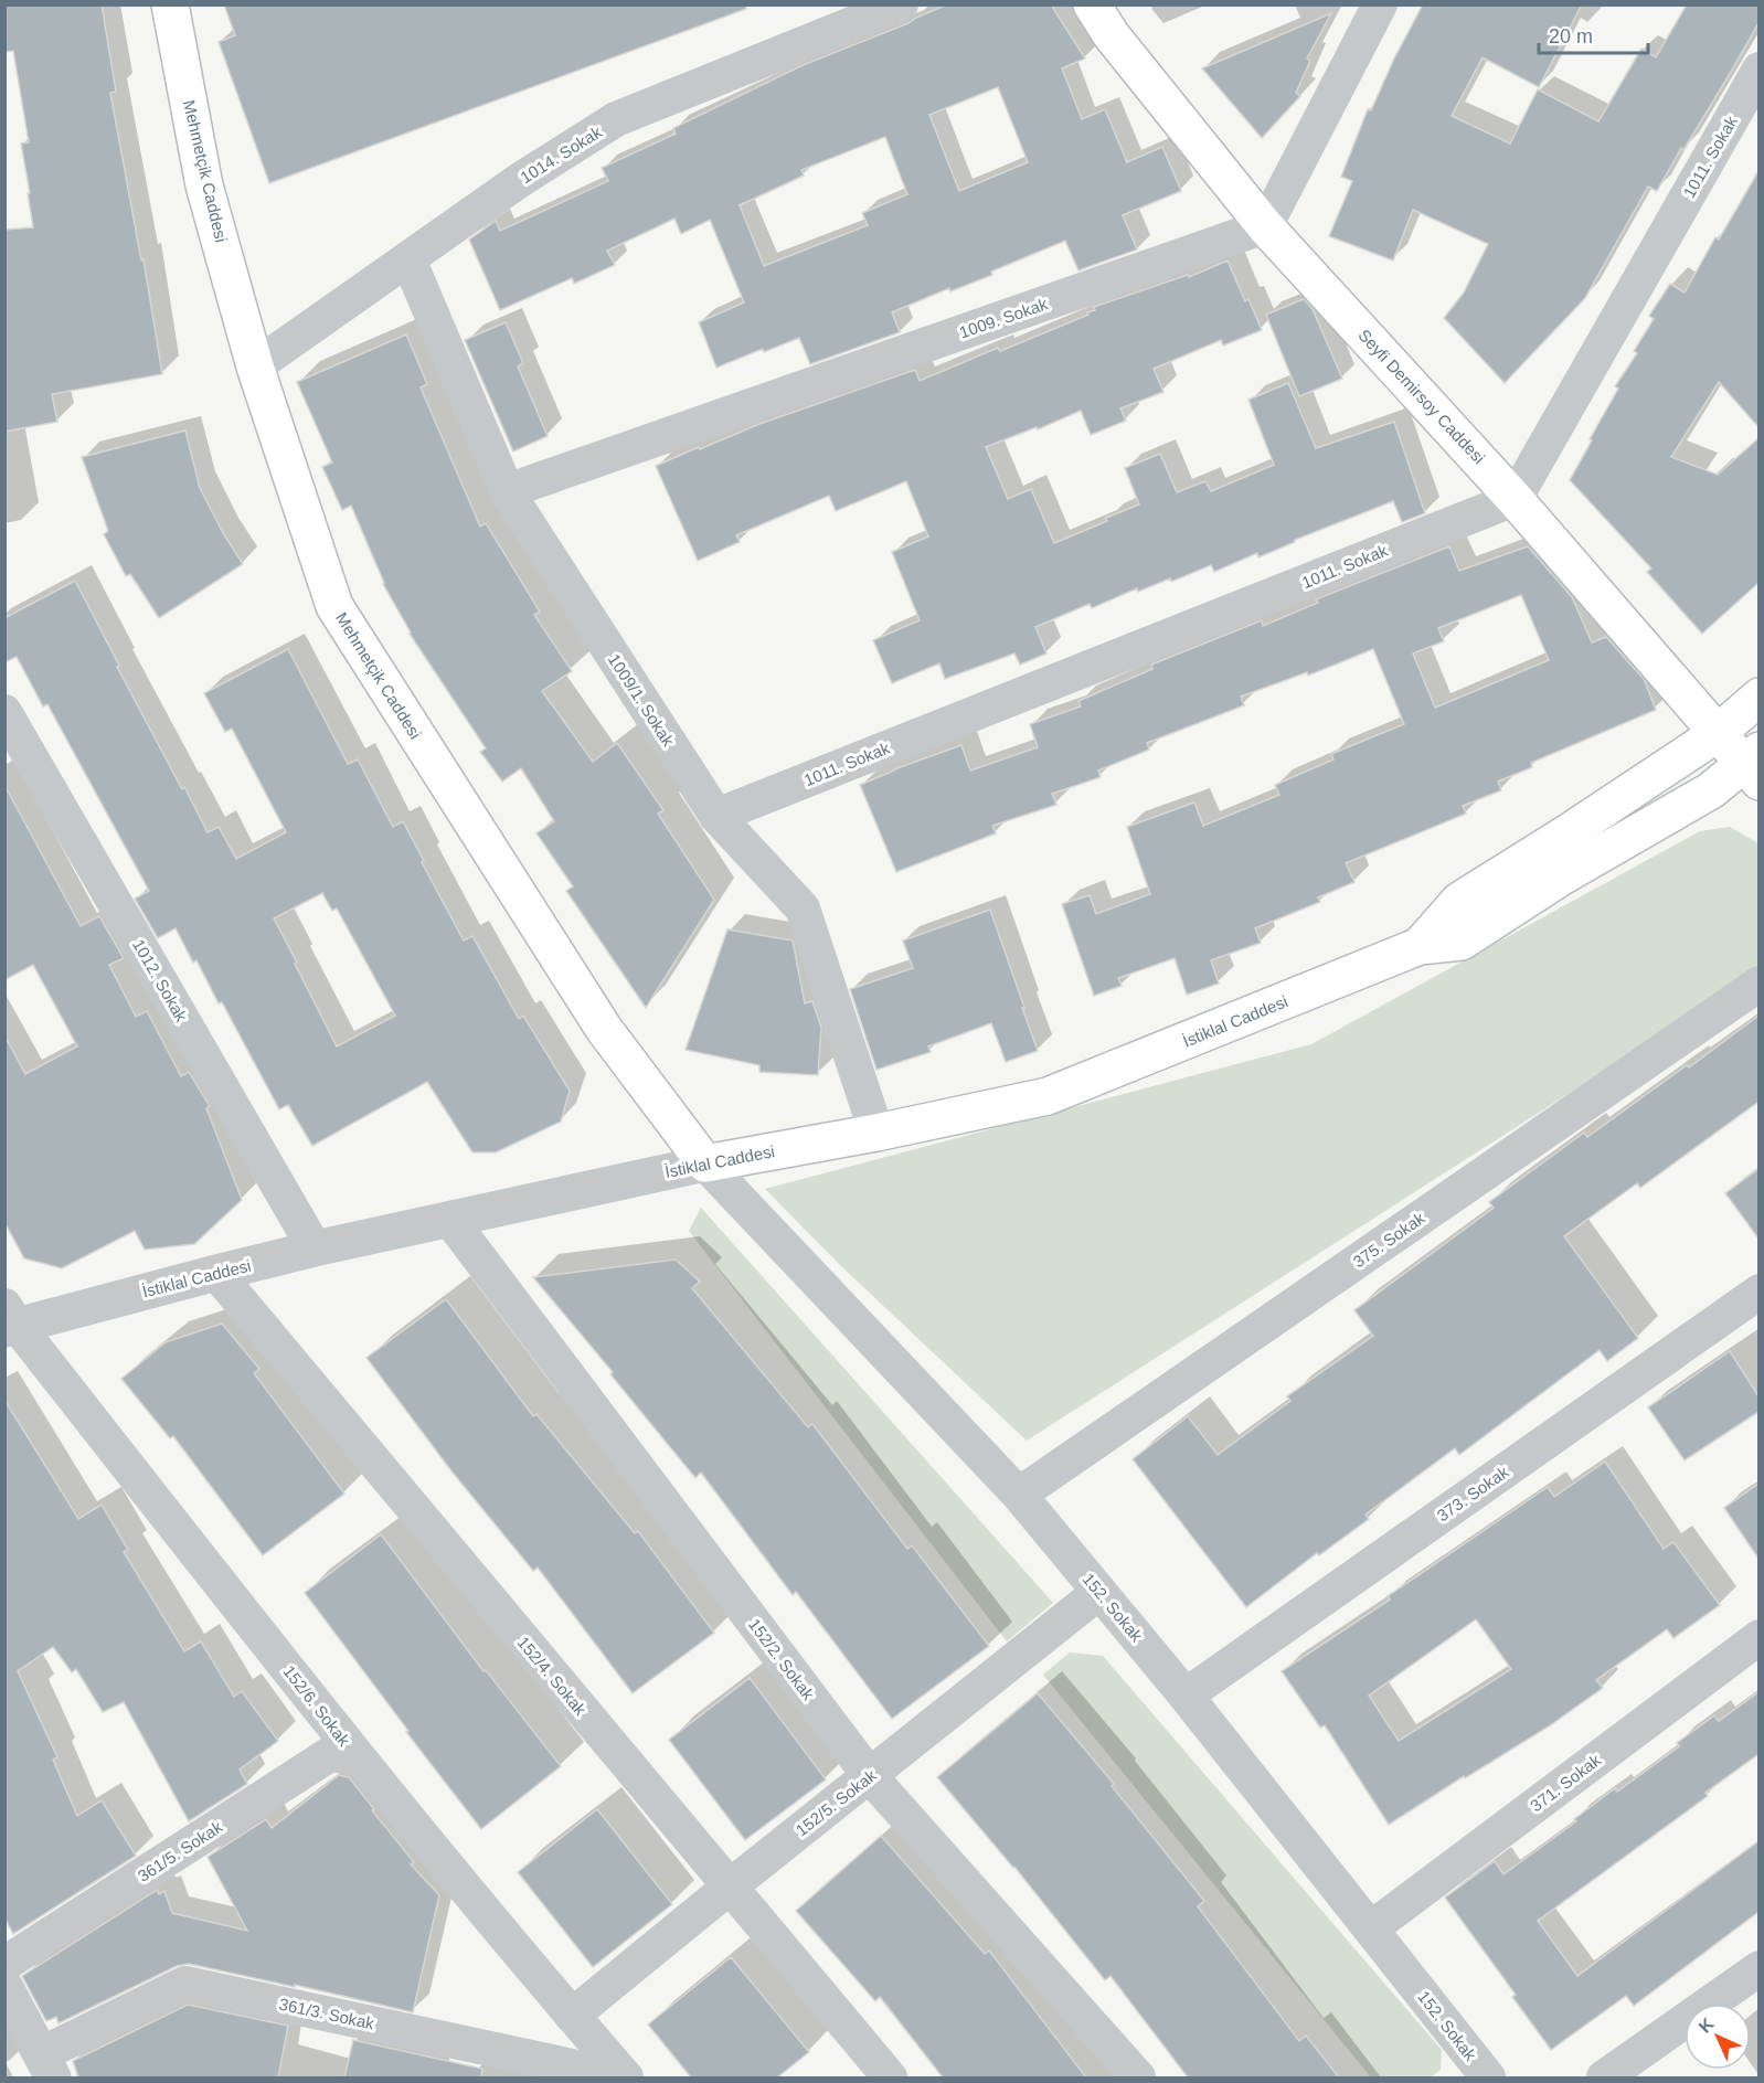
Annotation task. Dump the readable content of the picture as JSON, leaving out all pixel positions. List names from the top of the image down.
{
  "streets": {
    "main road": ["Mehmetçik Caddesi", "Seyfi Demirsoy Caddesi", "İstiklal Caddesi"],
    "street": [
      "1014. Sokak",
      "1011. Sokak",
      "1009. Sokak",
      "1009/1. Sokak",
      "1012. Sokak",
      "375. Sokak",
      "373. Sokak",
      "152. Sokak",
      "152/2. Sokak",
      "152/4. Sokak",
      "152/6. Sokak",
      "371. Sokak",
      "152/5. Sokak",
      "361/5. Sokak",
      "361/3. Sokak"
    ]
  },
  "crossings": [
    ["1014. Sokak", "Mehmetçik Caddesi"],
    ["1014. Sokak", "1009/1. Sokak"],
    ["1011. Sokak", "Seyfi Demirsoy Caddesi"],
    ["1011. Sokak", "1009/1. Sokak"],
    ["Mehmetçik Caddesi", "İstiklal Caddesi"],
    ["Mehmetçik Caddesi", "152. Sokak"],
    ["1009. Sokak", "Seyfi Demirsoy Caddesi"],
    ["1009. Sokak", "1009/1. Sokak"],
    ["Seyfi Demirsoy Caddesi", "İstiklal Caddesi"],
    ["1009/1. Sokak", "İstiklal Caddesi"],
    ["1012. Sokak", "İstiklal Caddesi"],
    ["İstiklal Caddesi", "152. Sokak"],
    ["İstiklal Caddesi", "152/2. Sokak"],
    ["İstiklal Caddesi", "152/4. Sokak"],
    ["İstiklal Caddesi", "152/6. Sokak"],
    ["375. Sokak", "152. Sokak"],
    ["373. Sokak", "152. Sokak"],
    ["152. Sokak", "371. Sokak"],
    ["152. Sokak", "152/5. Sokak"],
    ["152/2. Sokak", "152/5. Sokak"],
    ["152/4. Sokak", "152/5. Sokak"],
    ["152/6. Sokak", "152/5. Sokak"],
    ["152/6. Sokak", "361/5. Sokak"],
    ["152/6. Sokak", "361/3. Sokak"]
  ],
  "scale_bar": "20 m",
  "north": "top left"
}
